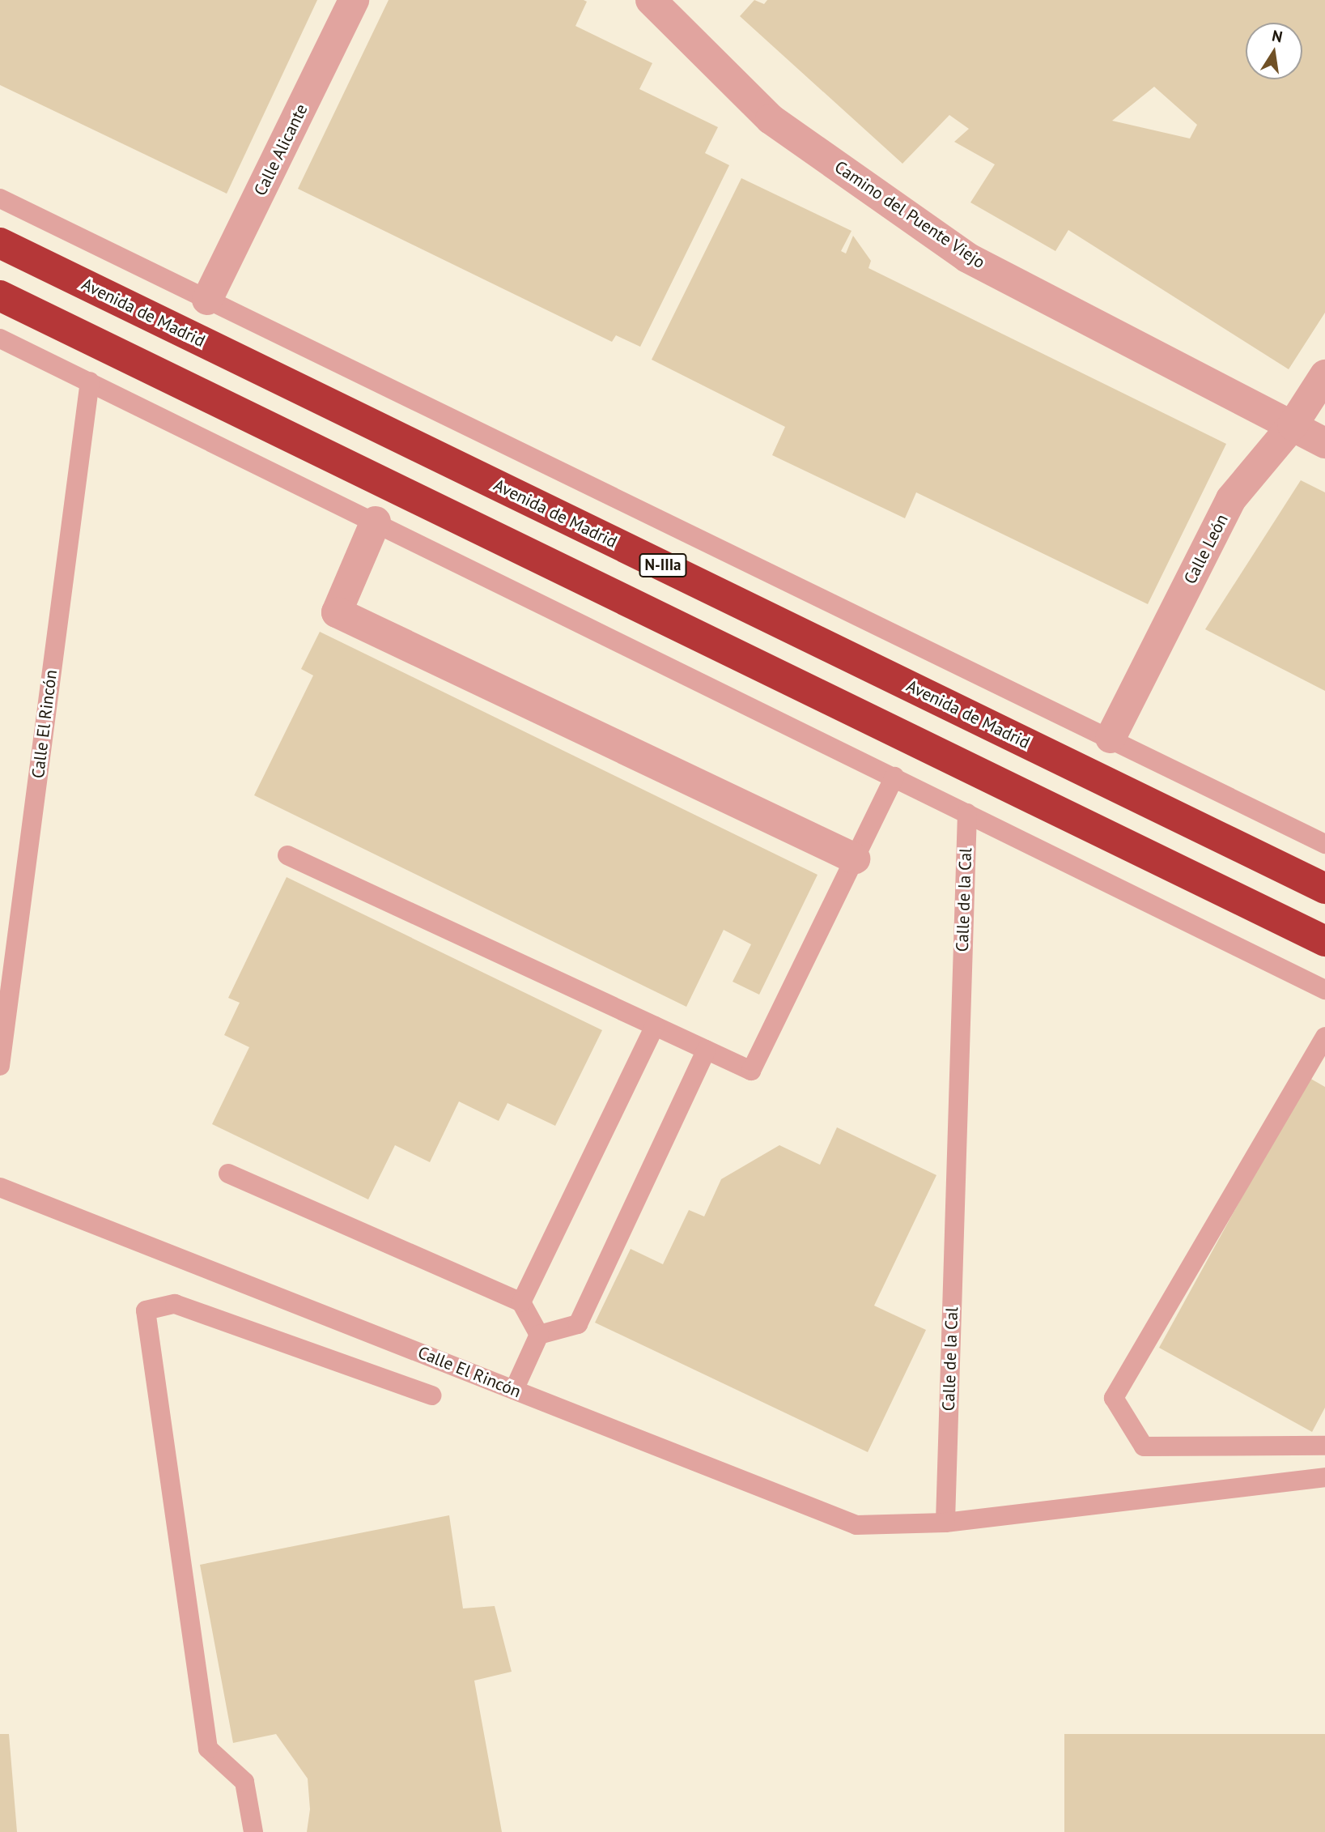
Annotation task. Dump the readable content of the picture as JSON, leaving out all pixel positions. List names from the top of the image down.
{
  "streets": {
    "highway": ["Avenida de Madrid", "N-IIIa"],
    "street": ["Calle Alicante", "Camino del Puente Viejo", "Calle León"],
    "lane": ["Calle El Rincón", "Calle de la Cal"]
  },
  "crossings": [
    ["Camino del Puente Viejo", "Calle León"],
    ["Calle El Rincón", "Calle de la Cal"]
  ],
  "north": "top"
}
